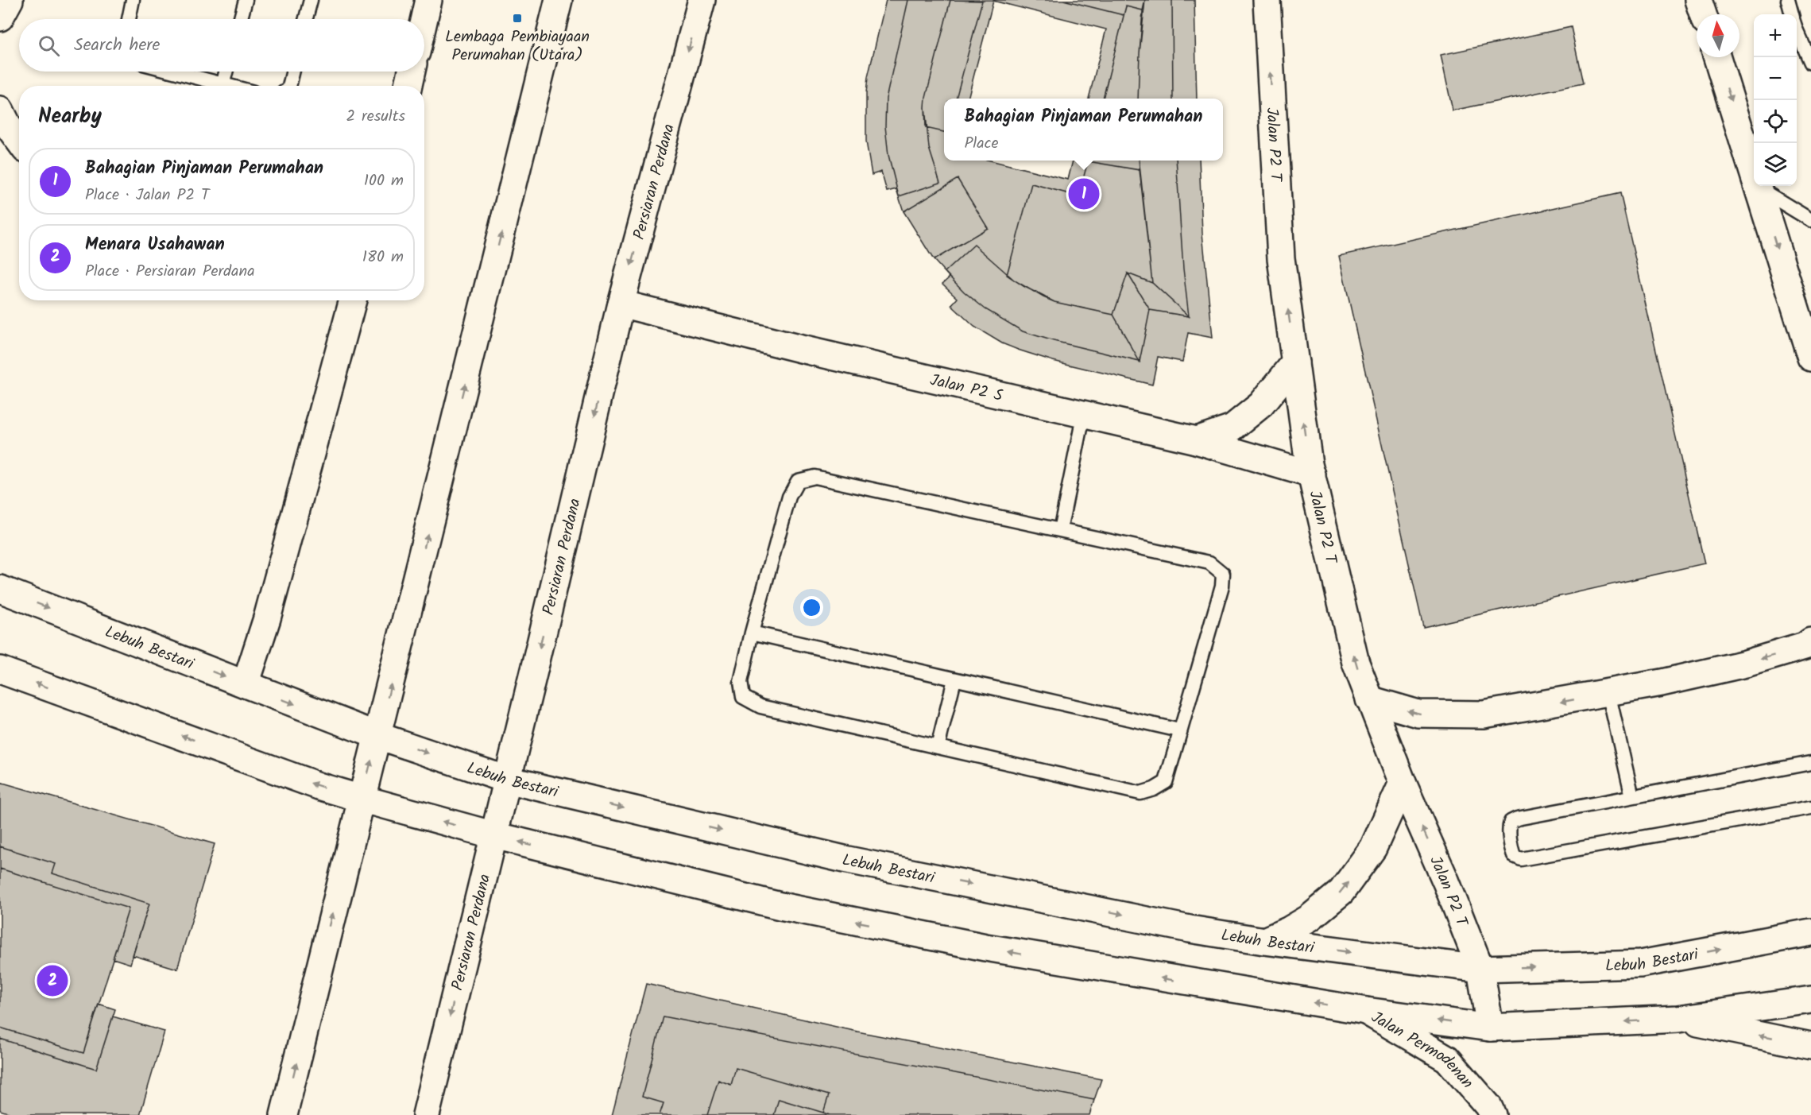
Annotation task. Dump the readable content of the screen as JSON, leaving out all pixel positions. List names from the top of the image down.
{
  "streets": {
    "main road": [
      "Jalan P2 T",
      "Persiaran Perdana",
      "Jalan P2 S",
      "Lebuh Bestari",
      "Jalan Permodenan"
    ]
  },
  "crossings": [
    ["Jalan P2 T", "Jalan P2 S"],
    ["Jalan P2 T", "Lebuh Bestari"],
    ["Persiaran Perdana", "Jalan P2 S"],
    ["Persiaran Perdana", "Lebuh Bestari"]
  ],
  "one_way": ["Jalan P2 T"],
  "places": {
    "transit": ["Lembaga Pembiayaan Perumahan (Utara)"]
  },
  "north": "top",
  "page": {
    "map_buttons": ["+", "−"],
    "search": "Search here",
    "heading": ["Nearby", "2 results"],
    "popup": ["Bahagian Pinjaman Perumahan", "Place"],
    "list": [
      {
        "mark": "1",
        "name": "Bahagian Pinjaman Perumahan",
        "note": "Place · Jalan P2 T",
        "value": "100 m"
      },
      {
        "mark": "2",
        "name": "Menara Usahawan",
        "note": "Place · Persiaran Perdana",
        "value": "180 m"
      }
    ],
    "pins": ["1", "2"]
  }
}
